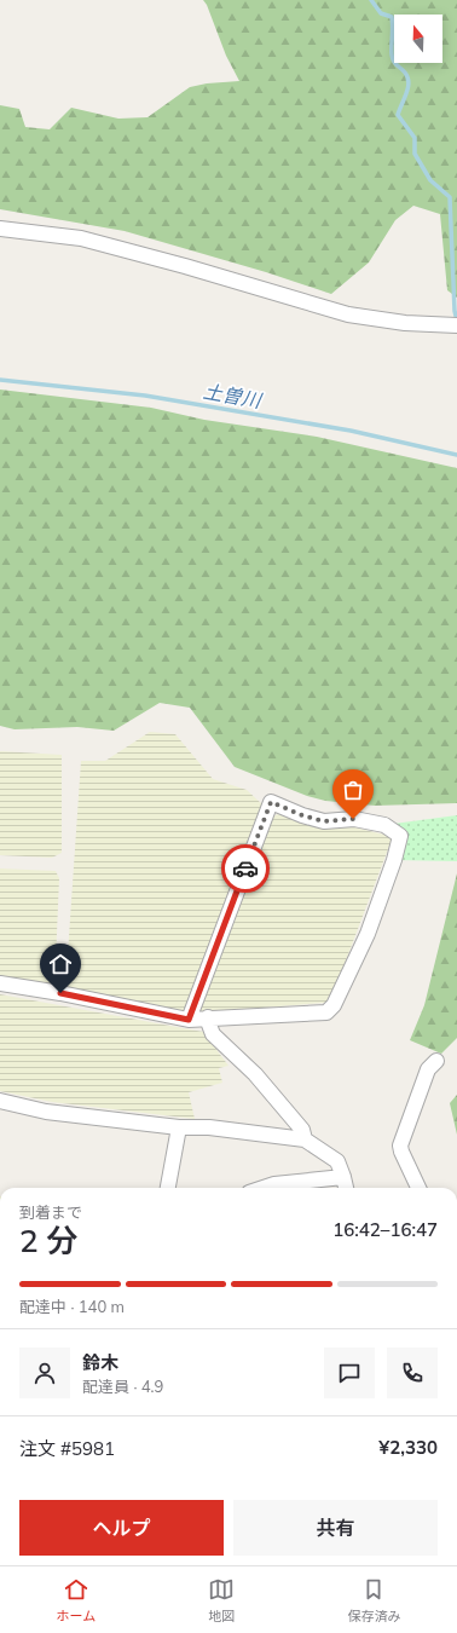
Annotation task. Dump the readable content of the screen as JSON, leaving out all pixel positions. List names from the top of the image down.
{
  "water": ["土曽川"],
  "north": "top",
  "page": {
    "heading": ["2 分", "到着まで", "16:42–16:47"],
    "panel": [
      "鈴木",
      "配達員 · 4.9",
      "注文 #5981",
      "¥2,330"
    ],
    "bar": "配達中 · 140 m",
    "buttons": ["ヘルプ", "共有"],
    "tabs": ["ホーム", "地図", "保存済み"]
  }
}
